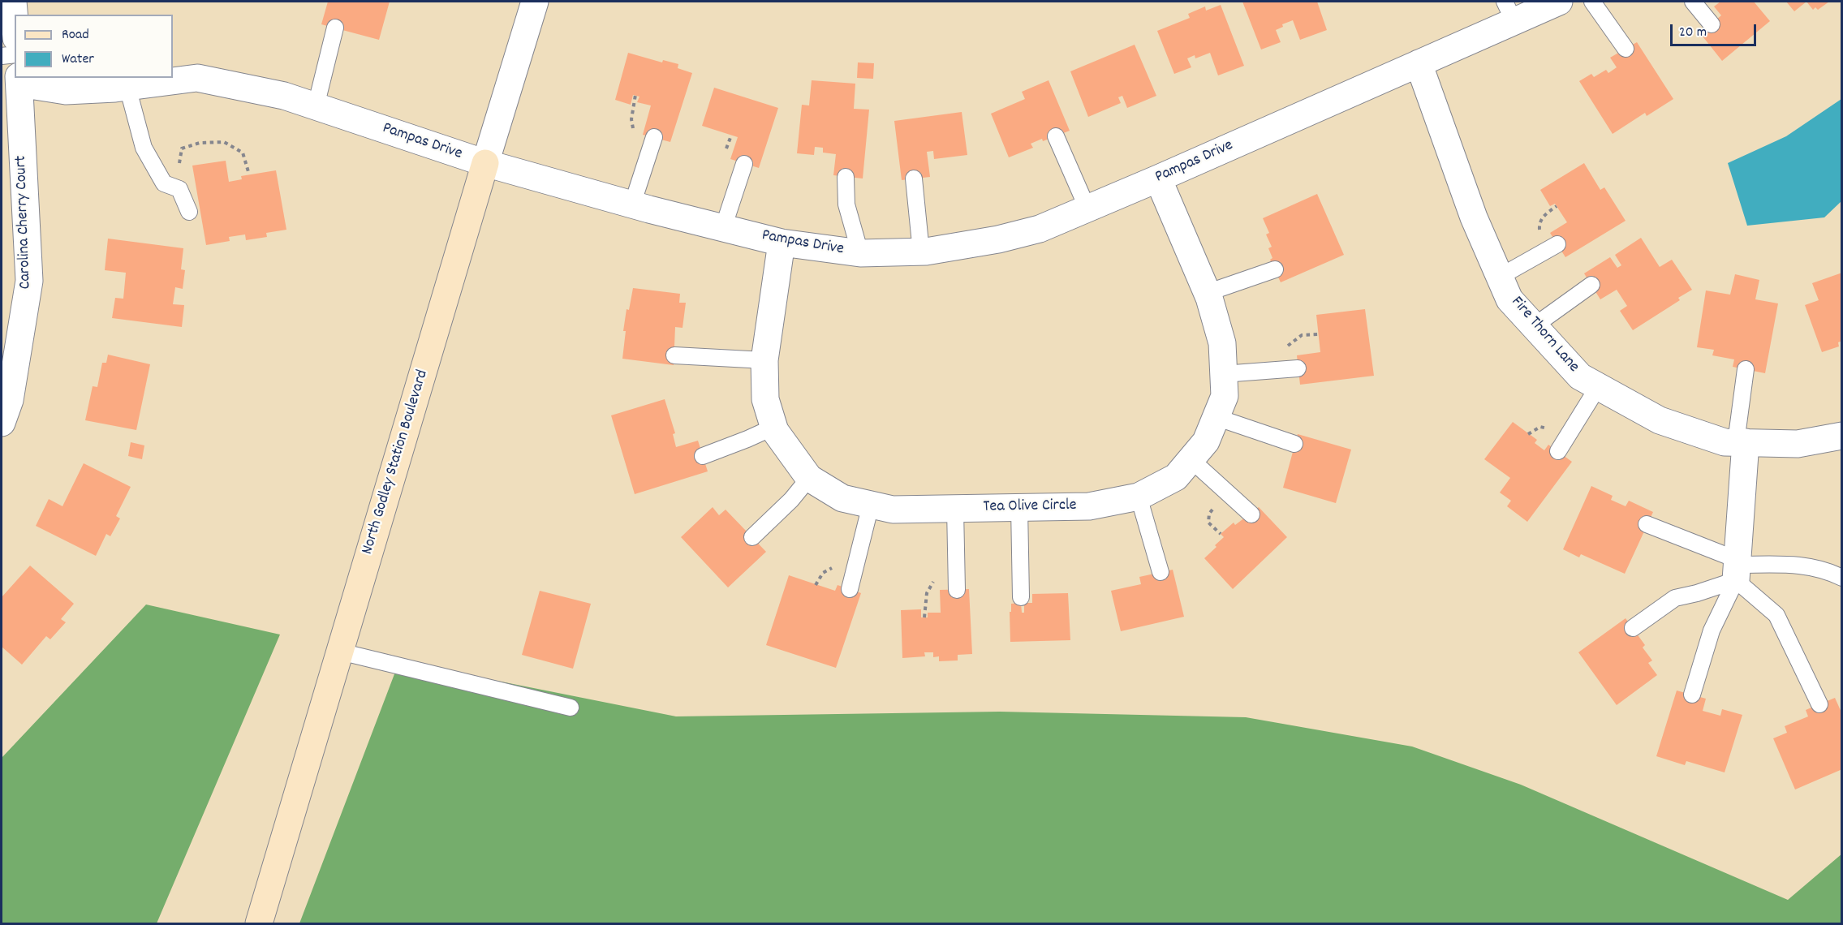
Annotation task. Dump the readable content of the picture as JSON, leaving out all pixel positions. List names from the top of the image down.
{
  "streets": {
    "street": [
      "Pampas Drive",
      "Carolina Cherry Court",
      "Fire Thorn Lane",
      "North Godley Station Boulevard",
      "Tea Olive Circle"
    ]
  },
  "crossings": [
    ["Pampas Drive", "Carolina Cherry Court"],
    ["Pampas Drive", "Fire Thorn Lane"],
    ["Pampas Drive", "North Godley Station Boulevard"],
    ["Pampas Drive", "Tea Olive Circle"]
  ],
  "legend": ["Road", "Water"],
  "scale_bar": "20 m"
}
